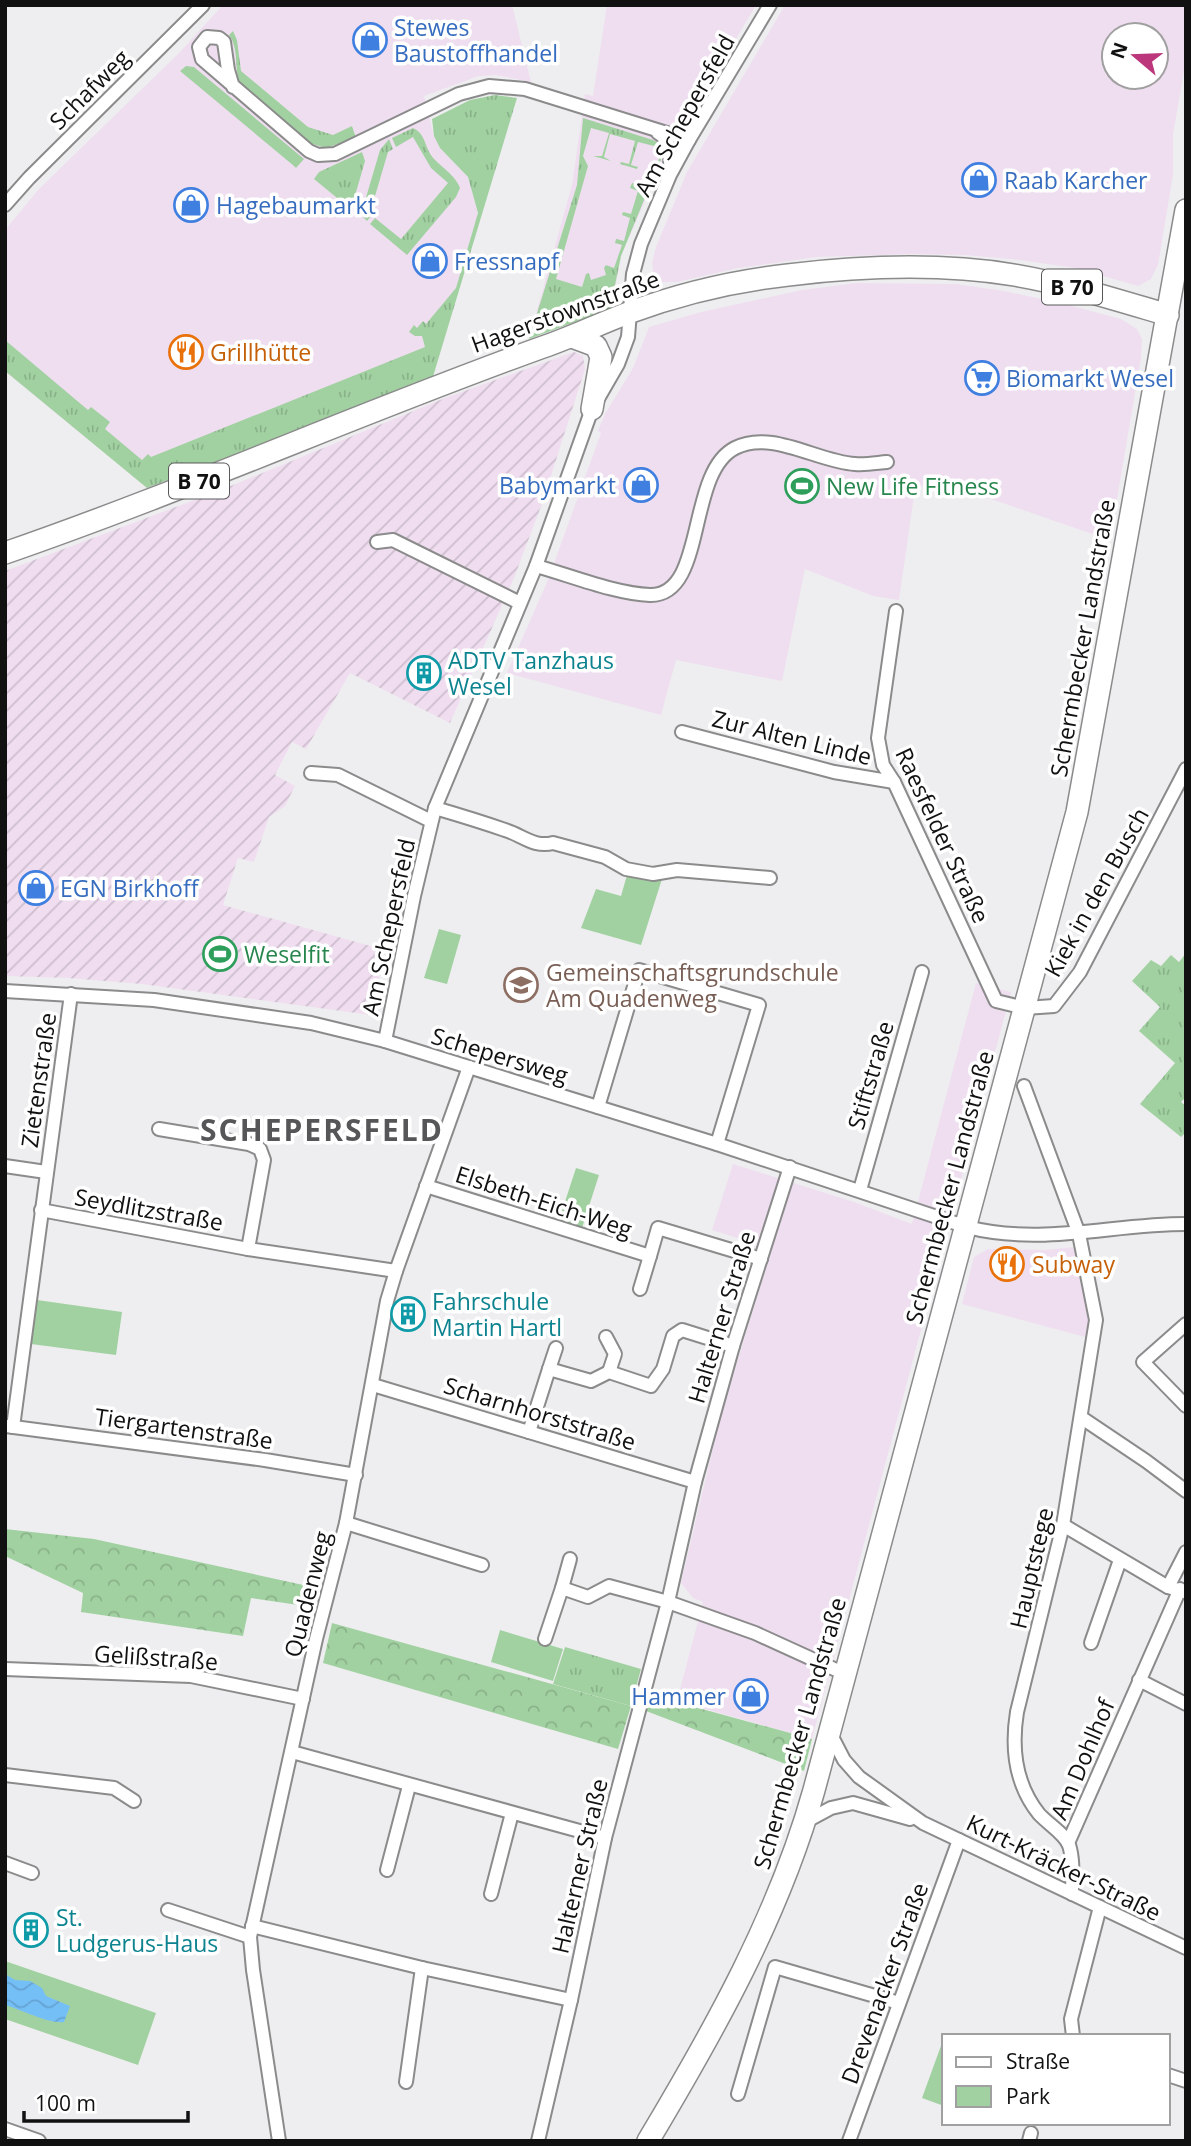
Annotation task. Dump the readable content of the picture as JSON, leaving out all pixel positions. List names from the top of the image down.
{
  "streets": {
    "main road": ["B 70", "Hagerstownstraße", "Schermbecker Landstraße"],
    "street": [
      "Schafweg",
      "Am Schepersfeld",
      "Zur Alten Linde",
      "Raesfelder Straße",
      "Kiek in den Busch",
      "Schepersweg",
      "Stiftstraße",
      "Zietenstraße",
      "Elsbeth-Eich-Weg",
      "Seydlitzstraße",
      "Halterner Straße",
      "Scharnhorststraße",
      "Tiergartenstraße",
      "Hauptstege",
      "Quadenweg",
      "Gelißstraße",
      "Am Dohlhof",
      "Kurt-Kräcker-Straße",
      "Drevenacker Straße"
    ]
  },
  "crossings": [
    ["Am Schepersfeld", "Hagerstownstraße"],
    ["Am Schepersfeld", "Schepersweg"],
    ["Hagerstownstraße", "Schermbecker Landstraße"],
    ["Schermbecker Landstraße", "Raesfelder Straße"],
    ["Schermbecker Landstraße", "Kiek in den Busch"],
    ["Schermbecker Landstraße", "Schepersweg"],
    ["Schermbecker Landstraße", "Kurt-Kräcker-Straße"],
    ["Zur Alten Linde", "Raesfelder Straße"],
    ["Raesfelder Straße", "Kiek in den Busch"],
    ["Schepersweg", "Stiftstraße"],
    ["Schepersweg", "Zietenstraße"],
    ["Schepersweg", "Halterner Straße"],
    ["Schepersweg", "Hauptstege"],
    ["Schepersweg", "Quadenweg"],
    ["Zietenstraße", "Seydlitzstraße"],
    ["Zietenstraße", "Tiergartenstraße"],
    ["Elsbeth-Eich-Weg", "Halterner Straße"],
    ["Elsbeth-Eich-Weg", "Quadenweg"],
    ["Seydlitzstraße", "Quadenweg"],
    ["Halterner Straße", "Scharnhorststraße"],
    ["Scharnhorststraße", "Quadenweg"],
    ["Tiergartenstraße", "Quadenweg"],
    ["Hauptstege", "Am Dohlhof"],
    ["Quadenweg", "Gelißstraße"],
    ["Kurt-Kräcker-Straße", "Drevenacker Straße"]
  ],
  "districts": ["SCHEPERSFELD"],
  "places": {
    "shop": [
      "Stewes Baustoffhandel",
      "Raab Karcher",
      "Hagebaumarkt",
      "Fressnapf",
      "Babymarkt",
      "EGN Birkhoff",
      "Hammer"
    ],
    "restaurant": ["Grillhütte", "Subway"],
    "supermarket": ["Biomarkt Wesel"],
    "sports": ["New Life Fitness", "Weselfit"],
    "building": ["ADTV Tanzhaus Wesel", "Fahrschule Martin Hartl", "St. Ludgerus-Haus"],
    "school or university": ["Gemeinschaftsgrundschule Am Quadenweg"]
  },
  "legend": ["Straße", "Park"],
  "scale_bar": "100 m",
  "north": "left"
}
